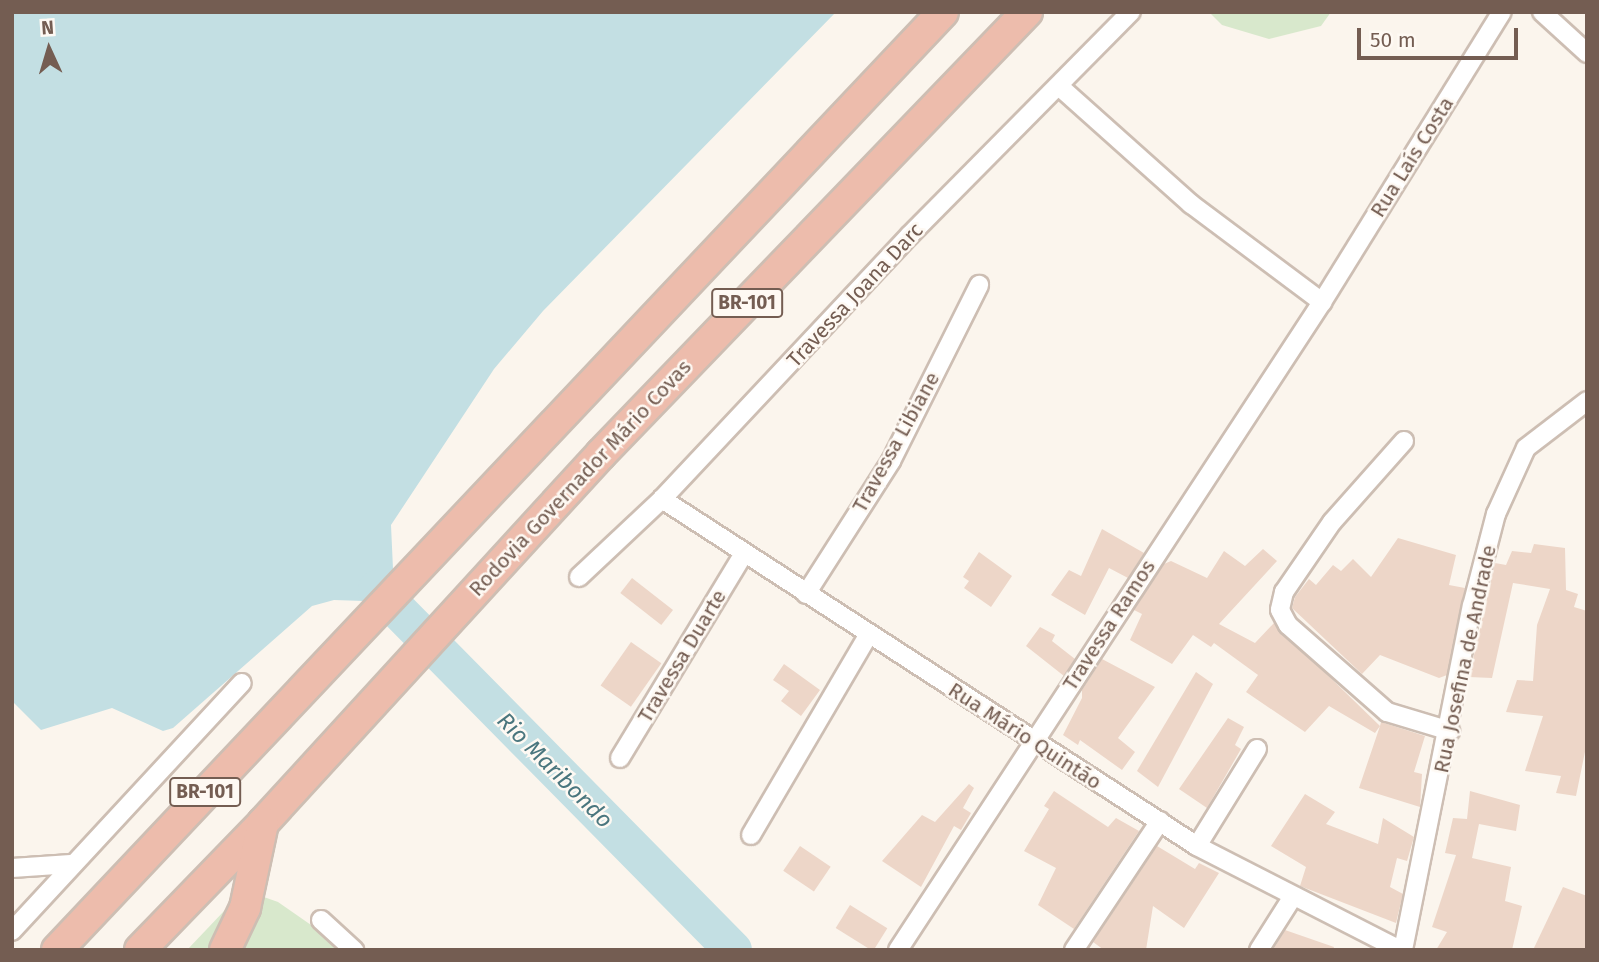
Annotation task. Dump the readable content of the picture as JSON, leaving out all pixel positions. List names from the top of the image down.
{
  "streets": {
    "highway": ["BR-101", "Rodovia Governador Mário Covas"],
    "street": [
      "Rua Laís Costa",
      "Travessa Joana Darc",
      "Travessa Libiane",
      "Travessa Ramos",
      "Travessa Duarte",
      "Rua Josefina de Andrade",
      "Rua Mário Quintão"
    ]
  },
  "crossings": [
    ["Rua Laís Costa", "Travessa Ramos"],
    ["Travessa Joana Darc", "Rua Mário Quintão"],
    ["Travessa Libiane", "Rua Mário Quintão"],
    ["Travessa Ramos", "Rua Mário Quintão"],
    ["Travessa Duarte", "Rua Mário Quintão"],
    ["Rua Josefina de Andrade", "Rua Mário Quintão"]
  ],
  "water": ["Rio Maribondo"],
  "scale_bar": "50 m",
  "north": "top"
}
